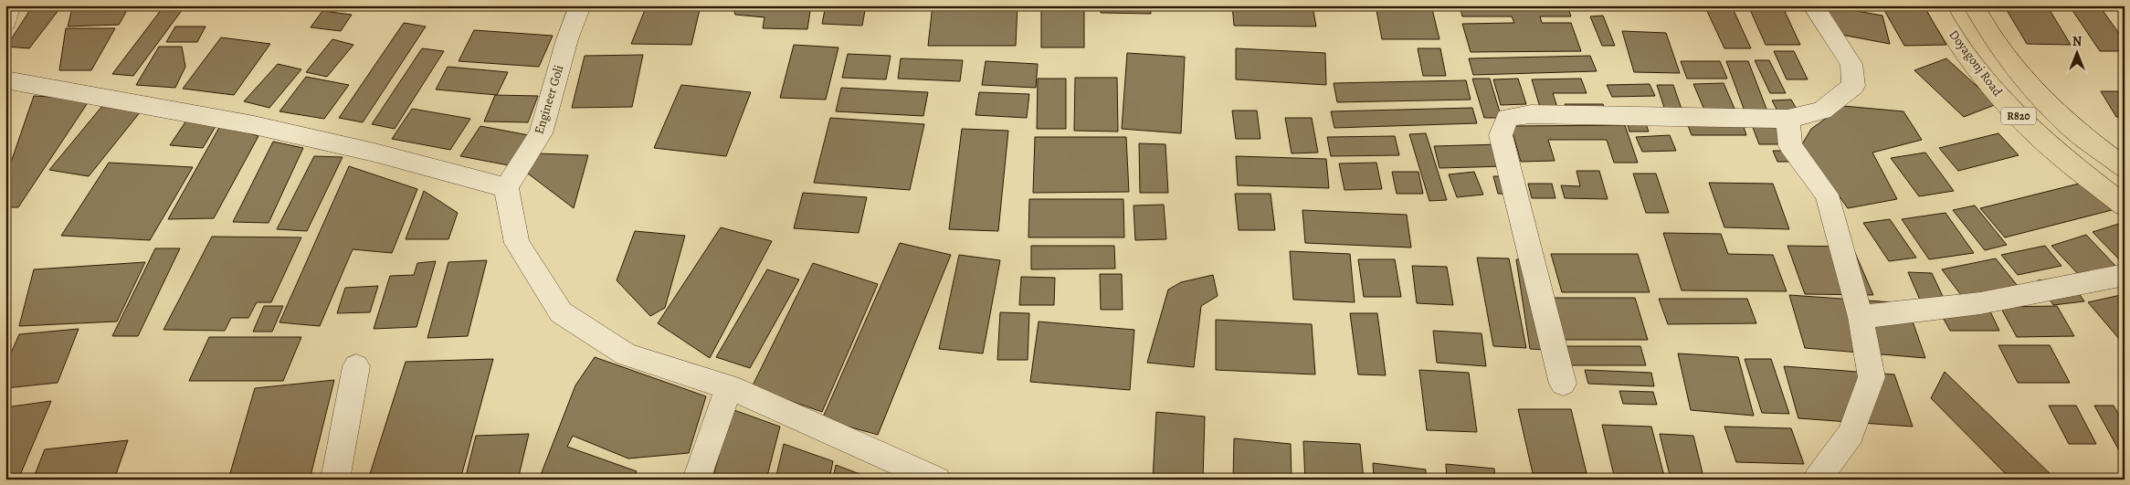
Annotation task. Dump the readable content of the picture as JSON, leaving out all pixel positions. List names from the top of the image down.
{
  "streets": {
    "main road": ["Doyagonj Road", "R820"],
    "street": ["Engineer Goli"]
  },
  "north": "top"
}
